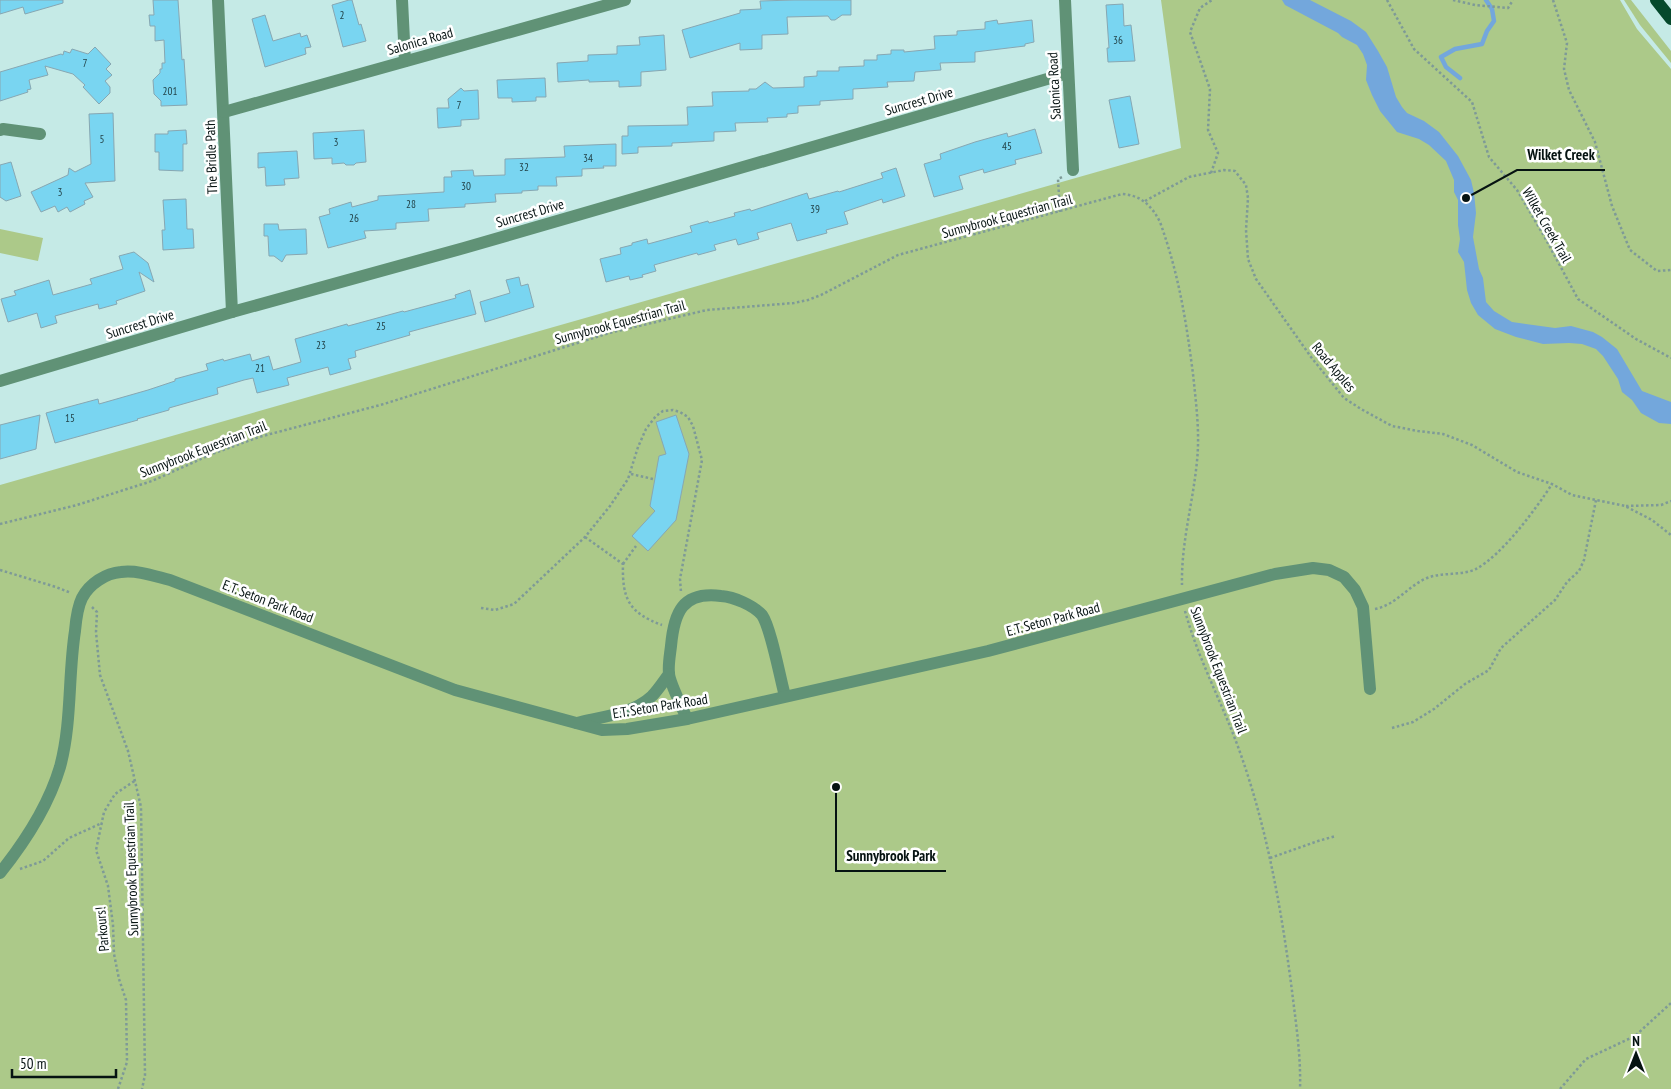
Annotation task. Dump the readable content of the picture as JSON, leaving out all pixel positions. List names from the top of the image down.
{
  "streets": {
    "street": [
      "Salonica Road",
      "Suncrest Drive",
      "The Bridle Path",
      "E.T. Seton Park Road"
    ],
    "path": [
      "Sunnybrook Equestrian Trail",
      "Wilket Creek Trail",
      "Road Apples",
      "Parkours!"
    ]
  },
  "crossings": [
    ["Salonica Road", "Suncrest Drive"],
    ["Salonica Road", "The Bridle Path"],
    ["Suncrest Drive", "The Bridle Path"],
    ["Sunnybrook Equestrian Trail", "Road Apples"],
    ["Sunnybrook Equestrian Trail", "E.T. Seton Park Road"],
    ["Sunnybrook Equestrian Trail", "Parkours!"]
  ],
  "places": ["Wilket Creek", "Sunnybrook Park"],
  "house_numbers": [
    "2",
    "36",
    "7",
    "201",
    "7",
    "5",
    "3",
    "45",
    "34",
    "32",
    "30",
    "3",
    "28",
    "39",
    "26",
    "25",
    "23",
    "21",
    "15"
  ],
  "scale_bar": "50 m",
  "north": "top"
}
